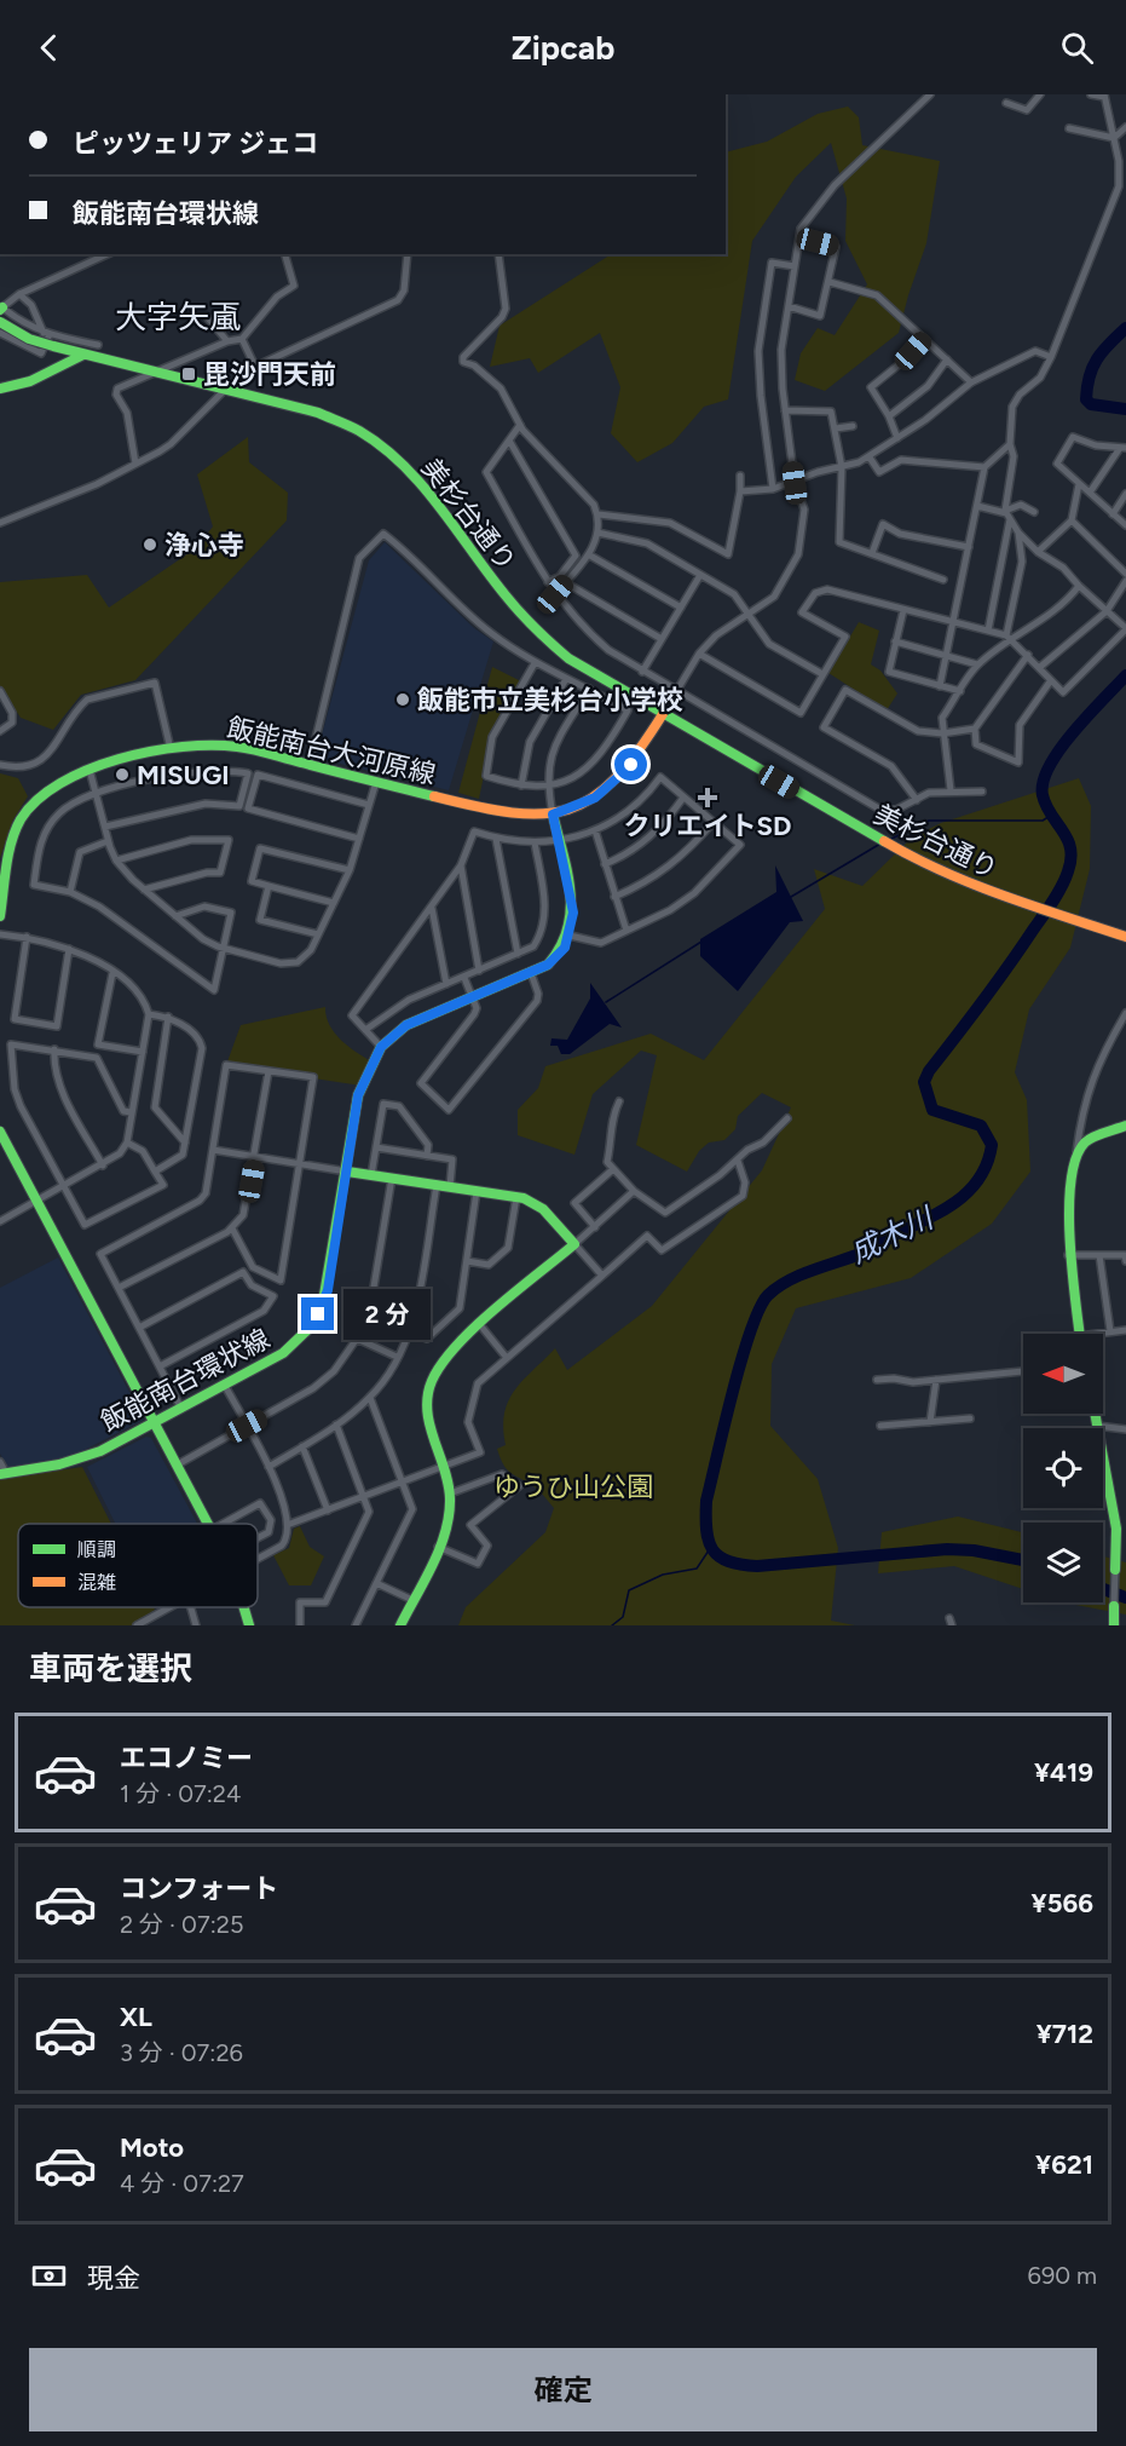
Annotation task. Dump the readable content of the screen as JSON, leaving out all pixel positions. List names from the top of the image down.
{
  "streets": {
    "street": ["美杉台通り", "飯能南台大河原線", "飯能南台環状線"]
  },
  "crossings": [
    ["美杉台通り", "飯能南台大河原線"]
  ],
  "districts": ["大字矢颪"],
  "water": ["成木川"],
  "parks": ["ゆうひ山公園"],
  "places": {
    "transit": ["毘沙門天前"],
    "other": ["浄心寺", "飯能市立美杉台小学校", "MISUGI"],
    "health": ["クリエイトSD"]
  },
  "legend": ["順調", "混雑"],
  "north": "left",
  "page": {
    "header": "Zipcab",
    "banner": ["ピッツェリア ジェコ", "飯能南台環状線"],
    "bubble": "2 分",
    "heading": "車両を選択",
    "list": [
      {
        "name": "エコノミー",
        "note": "1 分 · 07:24",
        "value": "¥419"
      },
      {
        "name": "コンフォート",
        "note": "2 分 · 07:25",
        "value": "¥566"
      },
      {
        "name": "XL",
        "note": "3 分 · 07:26",
        "value": "¥712"
      },
      {
        "name": "Moto",
        "note": "4 分 · 07:27",
        "value": "¥621"
      }
    ],
    "pay": ["現金", "690 m"],
    "buttons": "確定"
  }
}
